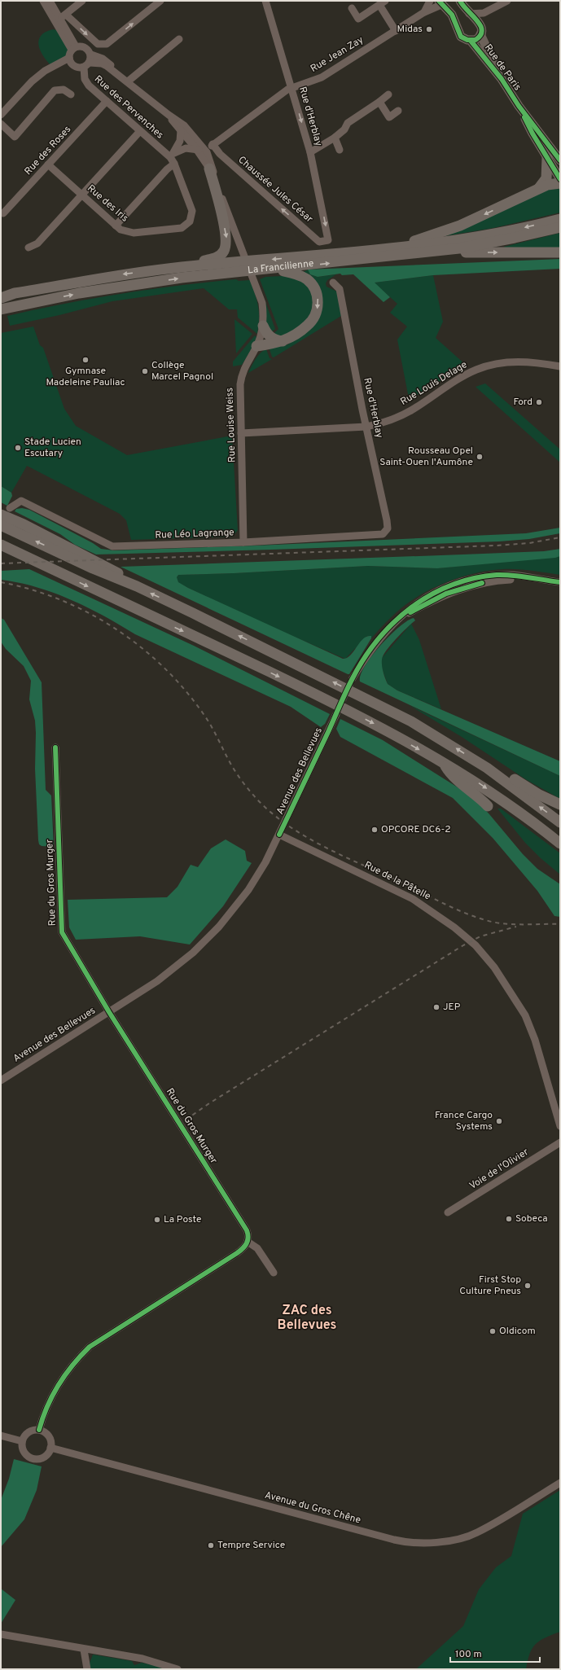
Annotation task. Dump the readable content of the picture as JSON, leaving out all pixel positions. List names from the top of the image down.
{
  "streets": {
    "highway": ["La Francilienne"],
    "main road": ["Rue de Paris"],
    "street": [
      "Rue Jean Zay",
      "Rue des Pervenches",
      "Rue d'Herblay",
      "Rue des Roses",
      "Chaussée Jules César",
      "Rue des Iris",
      "Rue Louis Delage",
      "Rue Louise Weiss",
      "Rue Léo Lagrange",
      "Avenue des Bellevues",
      "Rue de la Pâtelle",
      "Rue du Gros Murger",
      "Voie de l'Olivier",
      "Avenue du Gros Chêne"
    ]
  },
  "crossings": [
    ["Rue Jean Zay", "Rue de Paris"],
    ["Rue Jean Zay", "Rue d'Herblay"],
    ["Rue Jean Zay", "Chaussée Jules César"],
    ["Rue Jean Zay", "Rue Louise Weiss"],
    ["Rue des Pervenches", "Rue des Roses"],
    ["Rue des Pervenches", "Chaussée Jules César"],
    ["Rue des Pervenches", "Rue des Iris"],
    ["Rue d'Herblay", "Chaussée Jules César"],
    ["Rue d'Herblay", "Rue Louis Delage"],
    ["Rue d'Herblay", "Rue Léo Lagrange"],
    ["Rue des Roses", "Rue des Iris"],
    ["Chaussée Jules César", "Rue Louise Weiss"],
    ["Rue Louis Delage", "Rue Louise Weiss"],
    ["Rue Louise Weiss", "Rue Léo Lagrange"],
    ["Avenue des Bellevues", "Rue de la Pâtelle"],
    ["Avenue des Bellevues", "Rue du Gros Murger"]
  ],
  "one_way": ["Chaussée Jules César"],
  "districts": ["ZAC des Bellevues"],
  "places": [
    "Midas",
    "Gymnase Madeleine Pauliac",
    "Collège Marcel Pagnol",
    "Ford",
    "Stade Lucien Escutary",
    "Rousseau Opel Saint-Ouen l'Aumône",
    "OPCORE DC6-2",
    "JEP",
    "France Cargo Systems",
    "Sobeca",
    "La Poste",
    "First Stop Culture Pneus",
    "Oldicom",
    "Tempre Service"
  ],
  "scale_bar": "100 m"
}
